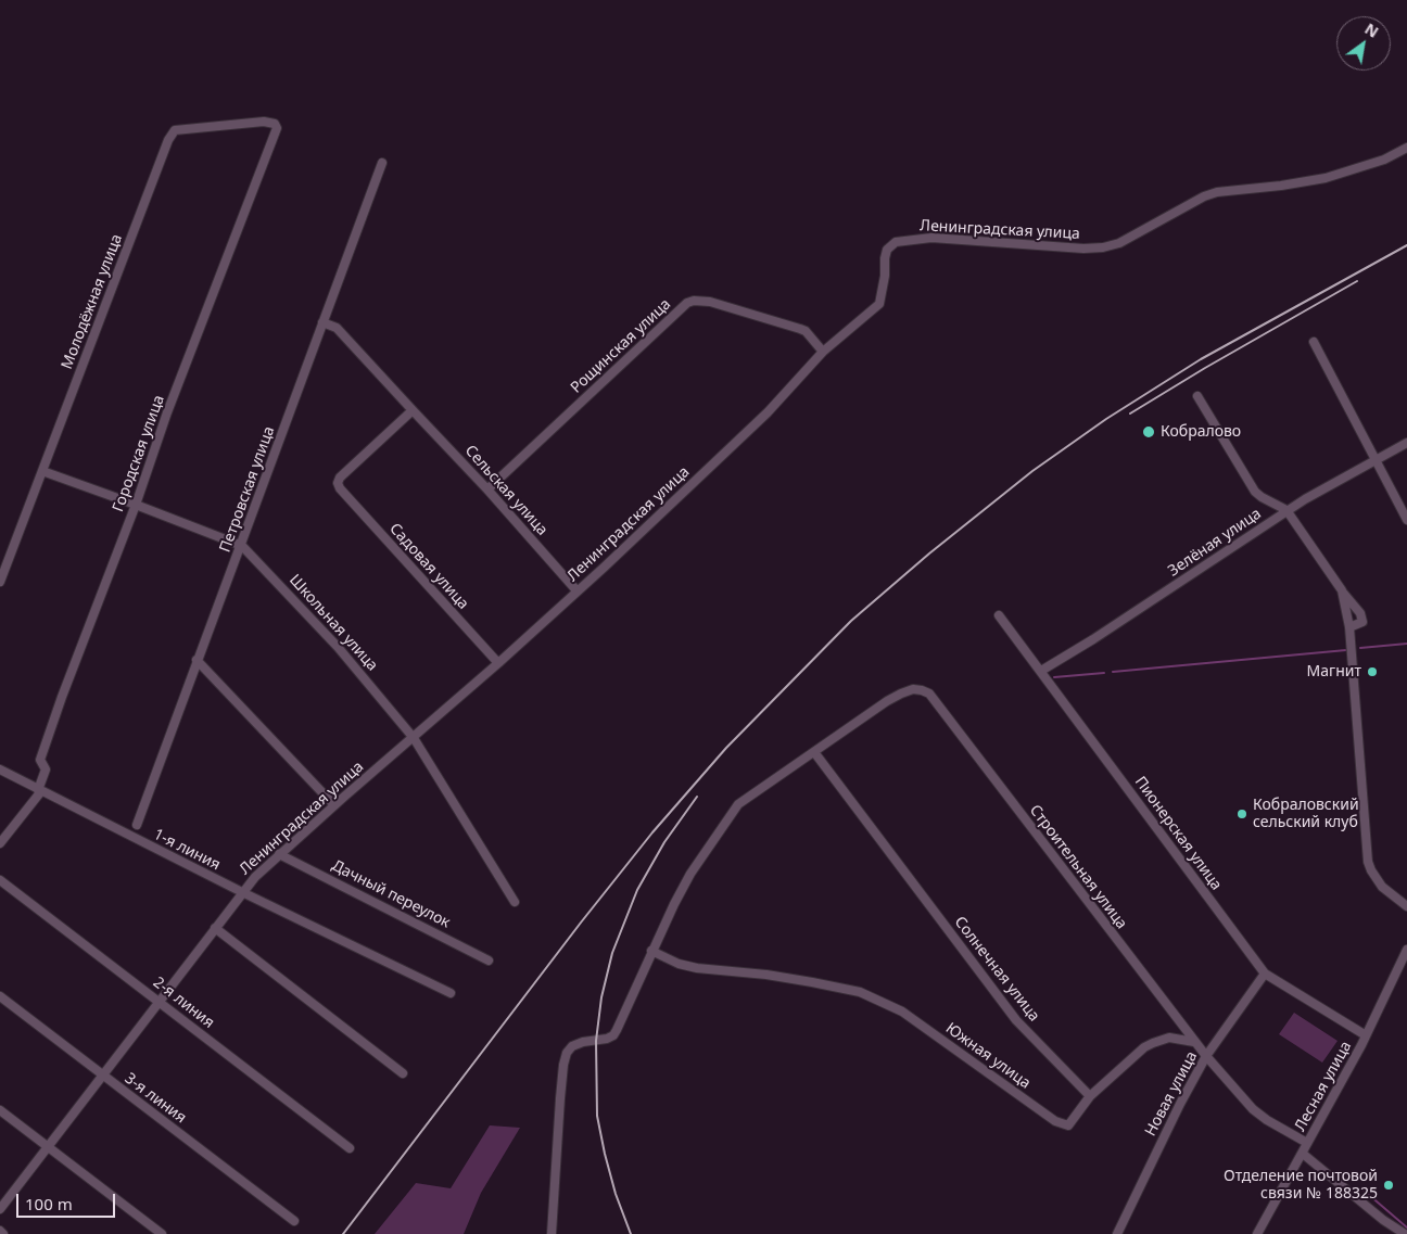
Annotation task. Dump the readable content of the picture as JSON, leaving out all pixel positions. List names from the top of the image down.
{
  "streets": {
    "street": [
      "Ленинградская улица",
      "Молодёжная улица",
      "Рощинская улица",
      "Городская улица",
      "Петровская улица",
      "Сельская улица",
      "Зелёная улица",
      "Садовая улица",
      "Школьная улица",
      "Пионерская улица",
      "1-я линия",
      "Строительная улица",
      "Дачный переулок",
      "Солнечная улица",
      "2-я линия",
      "Южная улица",
      "Лесная улица",
      "Новая улица",
      "3-я линия"
    ]
  },
  "crossings": [
    ["Ленинградская улица", "Рощинская улица"],
    ["Ленинградская улица", "Сельская улица"],
    ["Ленинградская улица", "Садовая улица"],
    ["Ленинградская улица", "Школьная улица"],
    ["Ленинградская улица", "1-я линия"],
    ["Ленинградская улица", "Дачный переулок"],
    ["Ленинградская улица", "2-я линия"],
    ["Ленинградская улица", "3-я линия"],
    ["Молодёжная улица", "Городская улица"],
    ["Молодёжная улица", "Школьная улица"],
    ["Рощинская улица", "Сельская улица"],
    ["Городская улица", "Школьная улица"],
    ["Городская улица", "1-я линия"],
    ["Петровская улица", "Сельская улица"],
    ["Петровская улица", "Школьная улица"],
    ["Сельская улица", "Садовая улица"],
    ["Зелёная улица", "Пионерская улица"],
    ["Пионерская улица", "Лесная улица"],
    ["Пионерская улица", "Новая улица"],
    ["Строительная улица", "Солнечная улица"],
    ["Строительная улица", "Южная улица"],
    ["Строительная улица", "Лесная улица"],
    ["Строительная улица", "Новая улица"],
    ["Солнечная улица", "Южная улица"]
  ],
  "places": [
    "Кобралово",
    "Магнит",
    "Кобраловский сельский клуб",
    "Отделение почтовой связи № 188325"
  ],
  "scale_bar": "100 m",
  "north": "top right"
}
